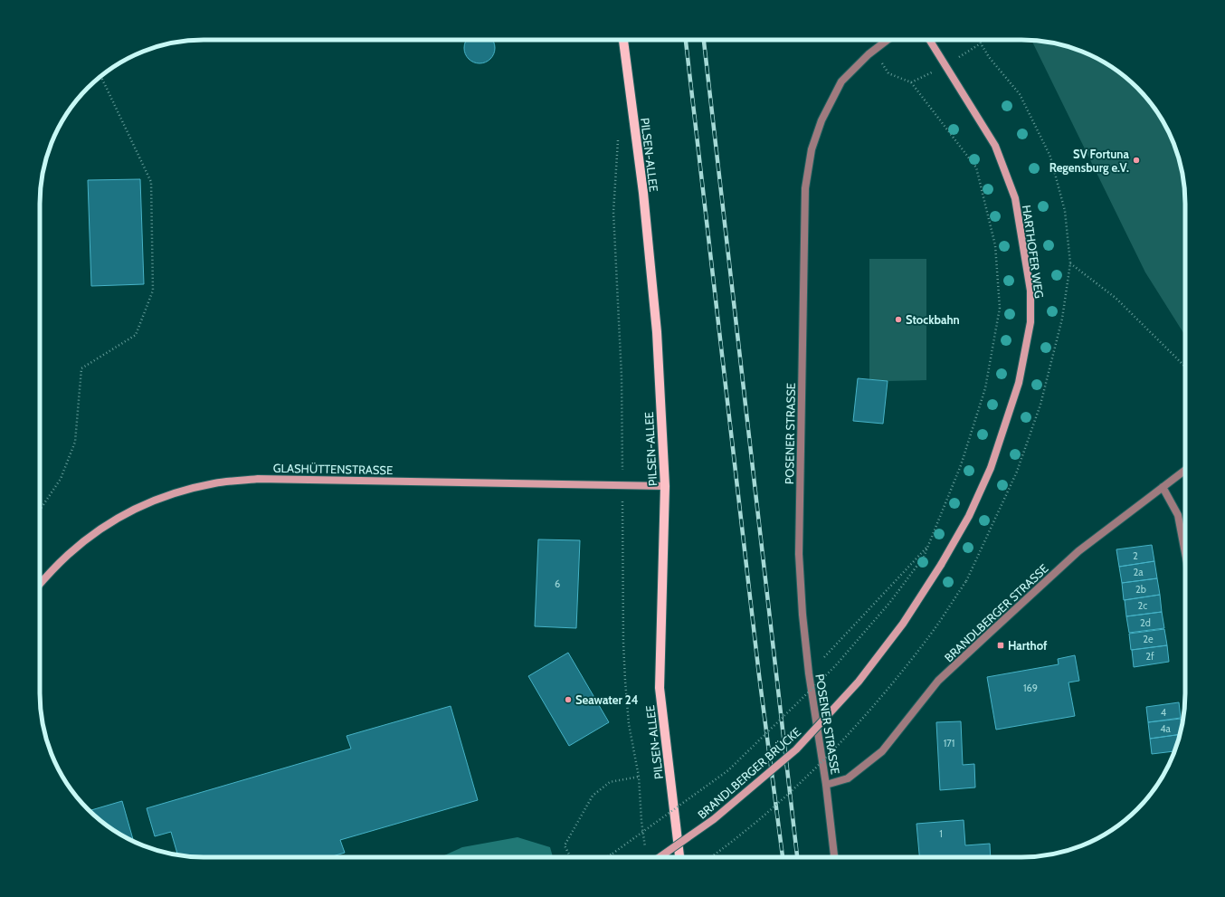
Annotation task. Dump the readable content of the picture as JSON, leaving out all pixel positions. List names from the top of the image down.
{
  "streets": {
    "main road": ["PILSEN-ALLEE"],
    "street": [
      "HARTHOFER WEG",
      "POSENER STRASSE",
      "GLASHÜTTENSTRASSE",
      "BRANDLBERGER STRASSE",
      "BRANDLBERGER BRÜCKE"
    ]
  },
  "crossings": [
    ["PILSEN-ALLEE", "GLASHÜTTENSTRASSE"],
    ["HARTHOFER WEG", "BRANDLBERGER BRÜCKE"],
    ["POSENER STRASSE", "BRANDLBERGER STRASSE"]
  ],
  "places": {
    "other": ["SV Fortuna Regensburg e.V.", "Stockbahn", "Seawater 24"],
    "transit": ["Harthof"]
  },
  "house_numbers": [
    "2",
    "2a",
    "6",
    "2b",
    "2c",
    "2d",
    "2e",
    "2f",
    "169",
    "4",
    "4a",
    "171",
    "1"
  ]
}
